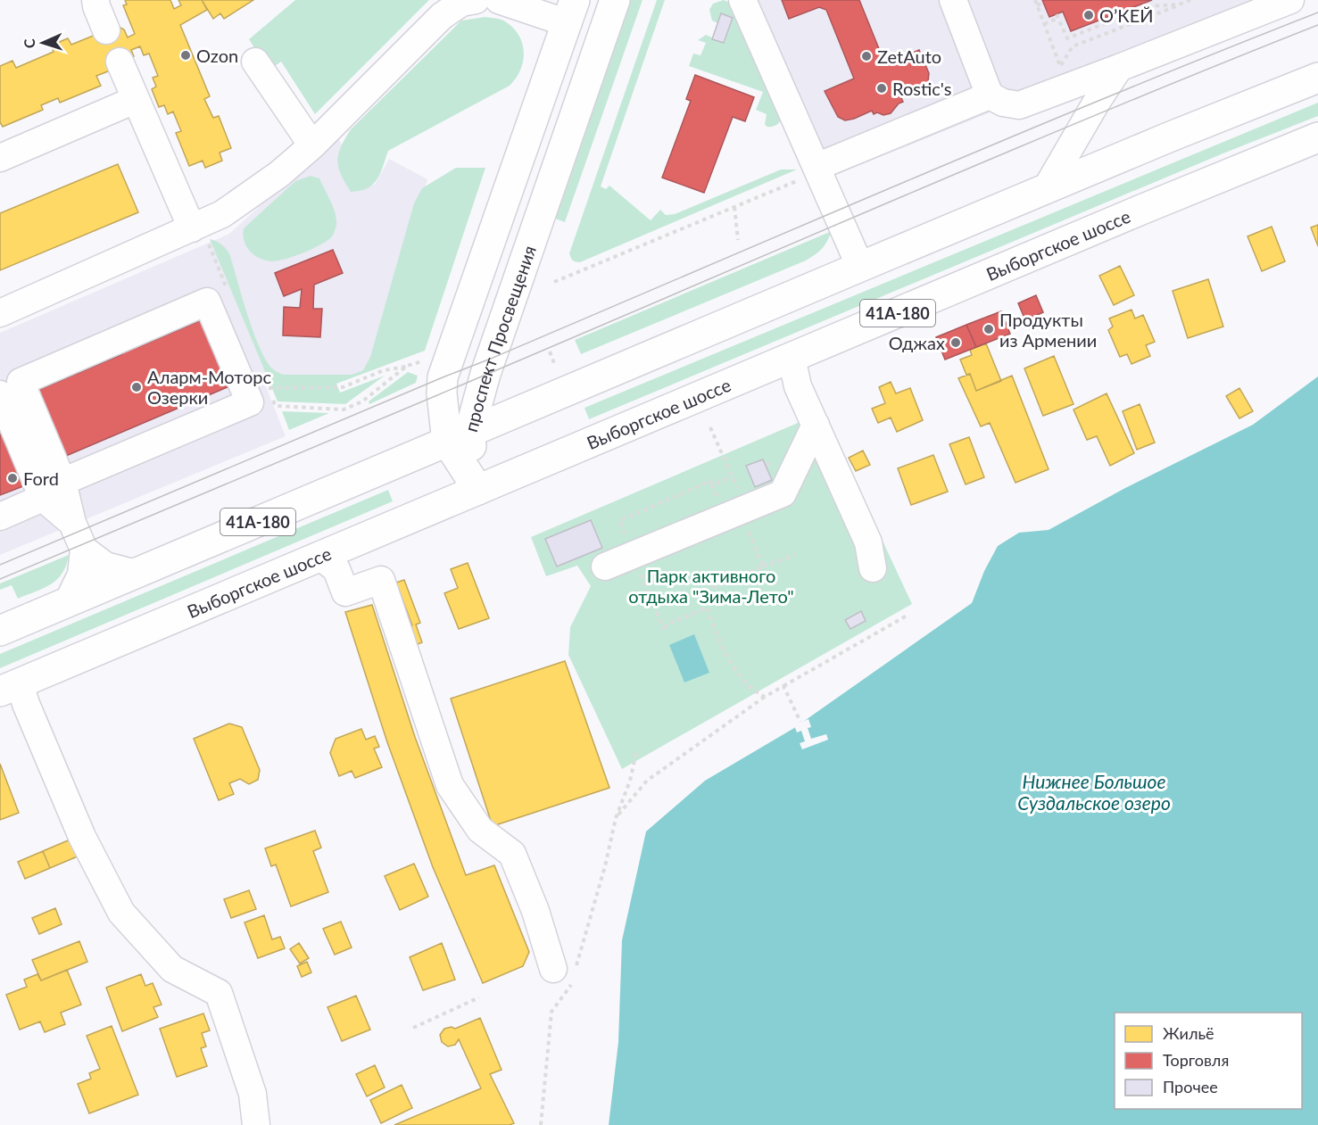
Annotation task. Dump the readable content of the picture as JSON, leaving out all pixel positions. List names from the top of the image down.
{
  "streets": {
    "main road": ["Выборгское шоссе", "41А-180", "проспект Просвещения"]
  },
  "crossings": [
    ["Выборгское шоссе", "проспект Просвещения"],
    ["41А-180", "проспект Просвещения"]
  ],
  "water": ["Нижнее Большое Суздальское озеро"],
  "parks": ["Парк активного отдыха \"Зима-Лето\""],
  "places": [
    "О’КЕЙ",
    "Ozon",
    "ZetAuto",
    "Rostic's",
    "Продукты из Армении",
    "Оджах",
    "Аларм-Моторс Озерки",
    "Ford"
  ],
  "legend": ["Жильё", "Торговля", "Прочее"],
  "north": "left"
}
